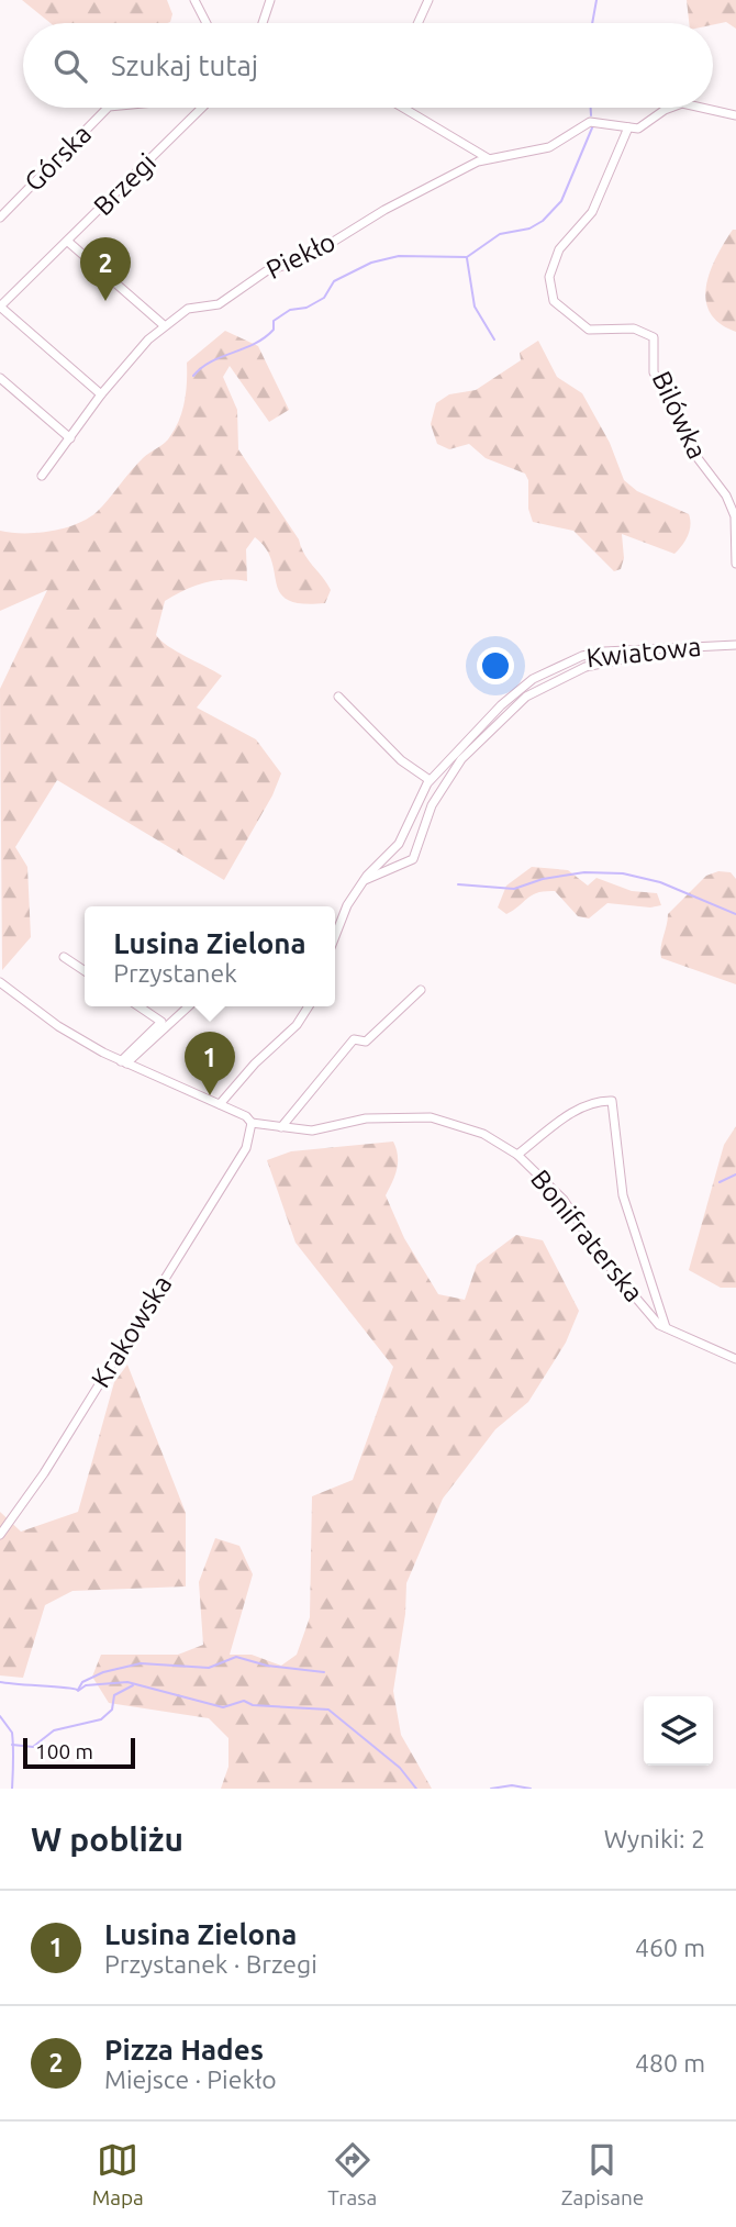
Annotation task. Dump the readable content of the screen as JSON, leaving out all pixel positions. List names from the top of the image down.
{
  "streets": {
    "street": [
      "Górska",
      "Brzegi",
      "Piekło",
      "Bilówka",
      "Kwiatowa",
      "Bonifraterska",
      "Krakowska"
    ]
  },
  "crossings": [
    ["Piekło", "Bilówka"],
    ["Bonifraterska", "Krakowska"]
  ],
  "scale_bar": "100 m",
  "page": {
    "search": "Szukaj tutaj",
    "pins": ["2", "1"],
    "popup": ["Lusina Zielona", "Przystanek"],
    "scale": "100 m",
    "heading": ["W pobliżu", "Wyniki: 2"],
    "list": [
      {
        "mark": "1",
        "name": "Lusina Zielona",
        "note": "Przystanek · Brzegi",
        "value": "460 m"
      },
      {
        "mark": "2",
        "name": "Pizza Hades",
        "note": "Miejsce · Piekło",
        "value": "480 m"
      }
    ],
    "nav": ["Mapa", "Trasa", "Zapisane"]
  }
}
